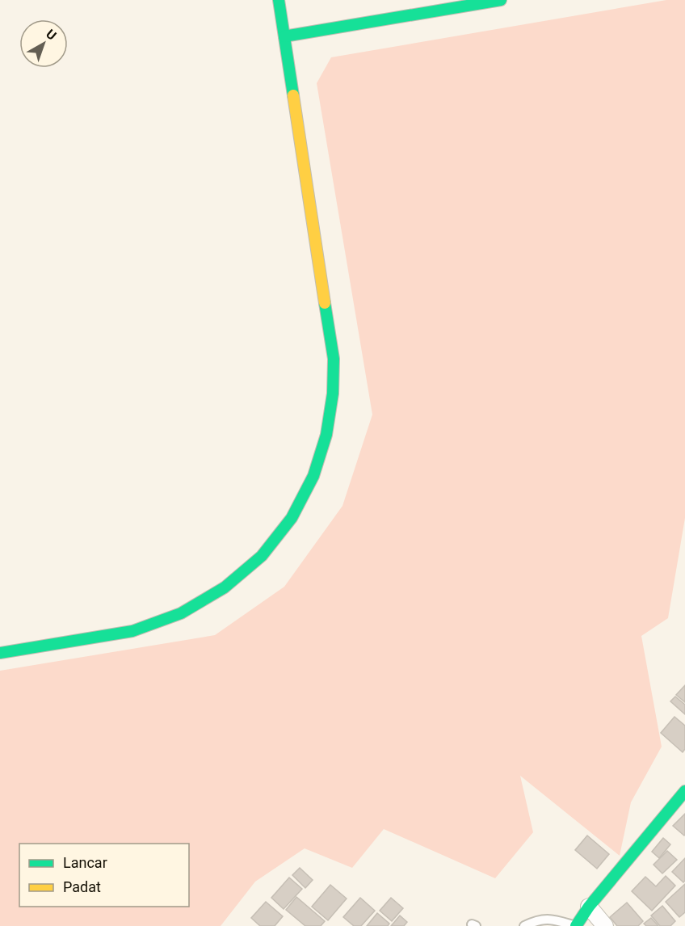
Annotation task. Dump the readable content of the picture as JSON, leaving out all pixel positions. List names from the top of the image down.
{
  "legend": ["Lancar", "Padat"],
  "north": "top right"
}
